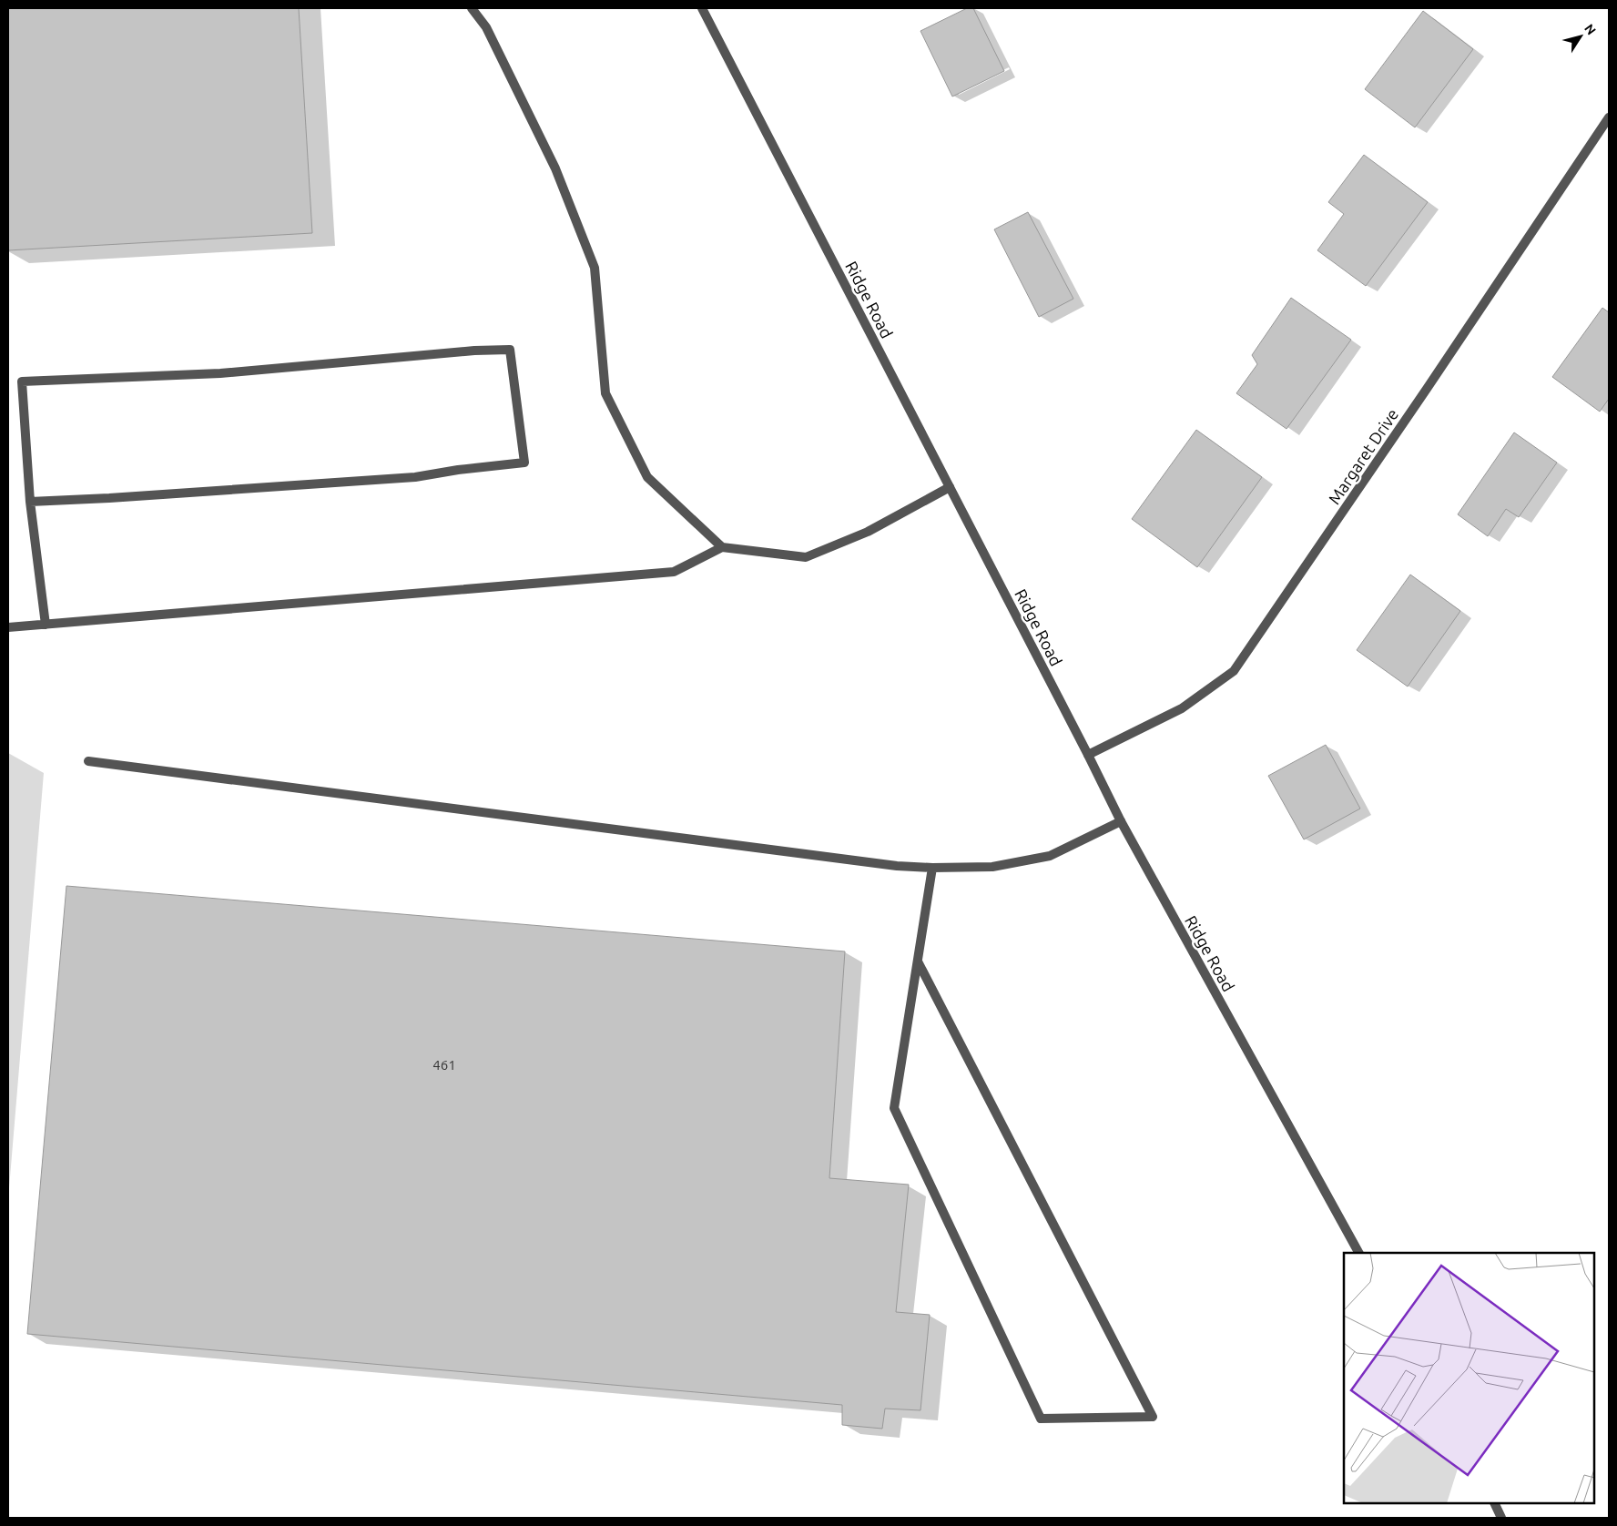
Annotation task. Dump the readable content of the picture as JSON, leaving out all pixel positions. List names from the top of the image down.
{
  "streets": {
    "street": ["Ridge Road", "Margaret Drive"]
  },
  "crossings": [
    ["Ridge Road", "Margaret Drive"]
  ],
  "house_numbers": ["461"],
  "north": "top right"
}
